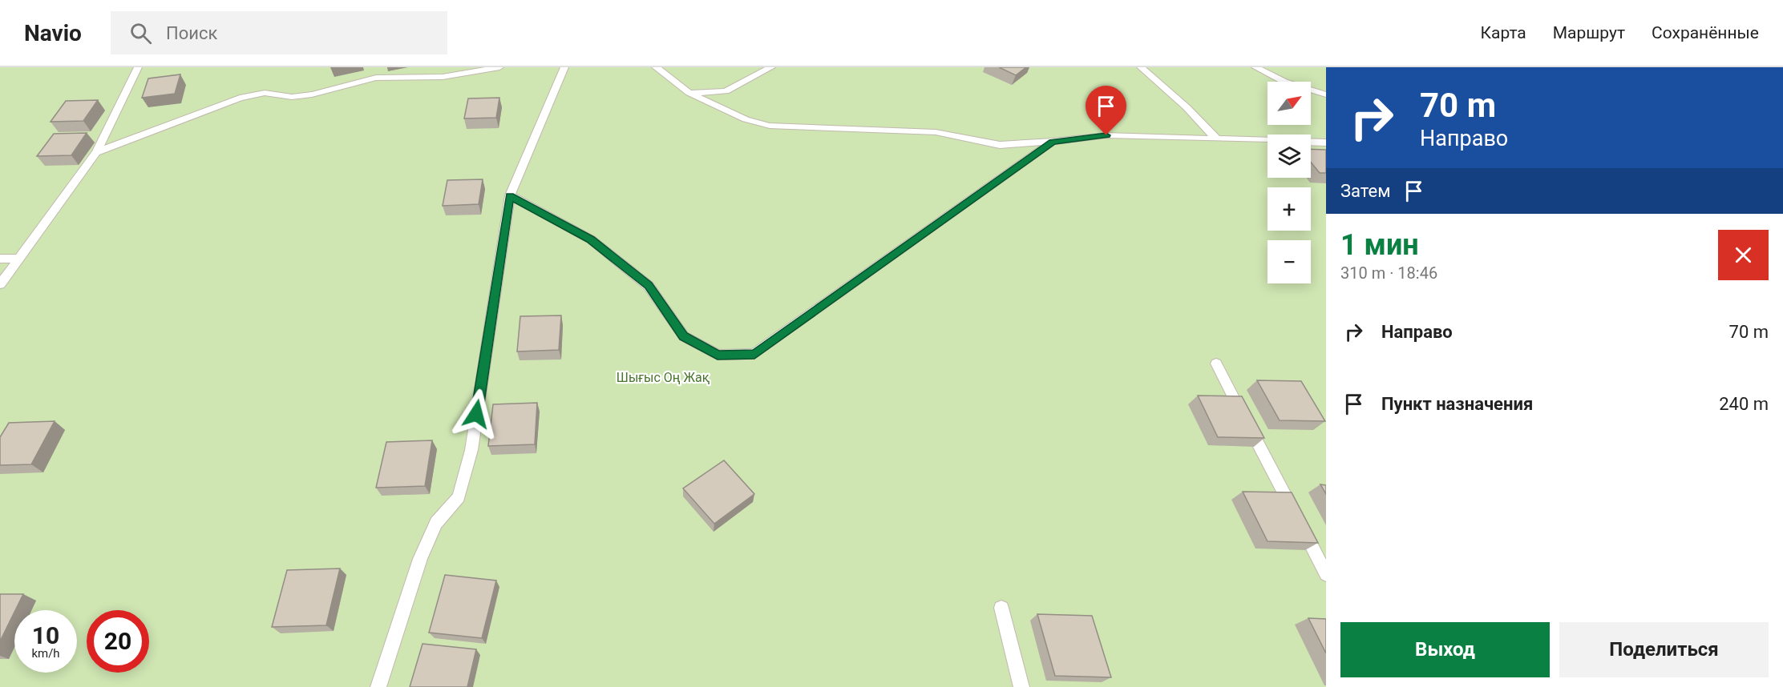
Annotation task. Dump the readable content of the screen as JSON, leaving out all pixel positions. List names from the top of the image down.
{
  "parks": ["Шығыс Оң Жақ"],
  "north": "top right",
  "page": {
    "header": "Navio",
    "search": "Поиск",
    "nav": ["Карта", "Маршрут", "Сохранённые"],
    "turn": ["70 m", "Направо"],
    "map_buttons": ["+", "−"],
    "then": "Затем",
    "heading": ["1 мин", "310 m · 18:46"],
    "list": [
      {
        "name": "Направо",
        "value": "70 m"
      },
      {
        "name": "Пункт назначения",
        "value": "240 m"
      }
    ],
    "speed": "10 km/h",
    "limit": "20",
    "buttons": ["Выход", "Поделиться"]
  }
}
